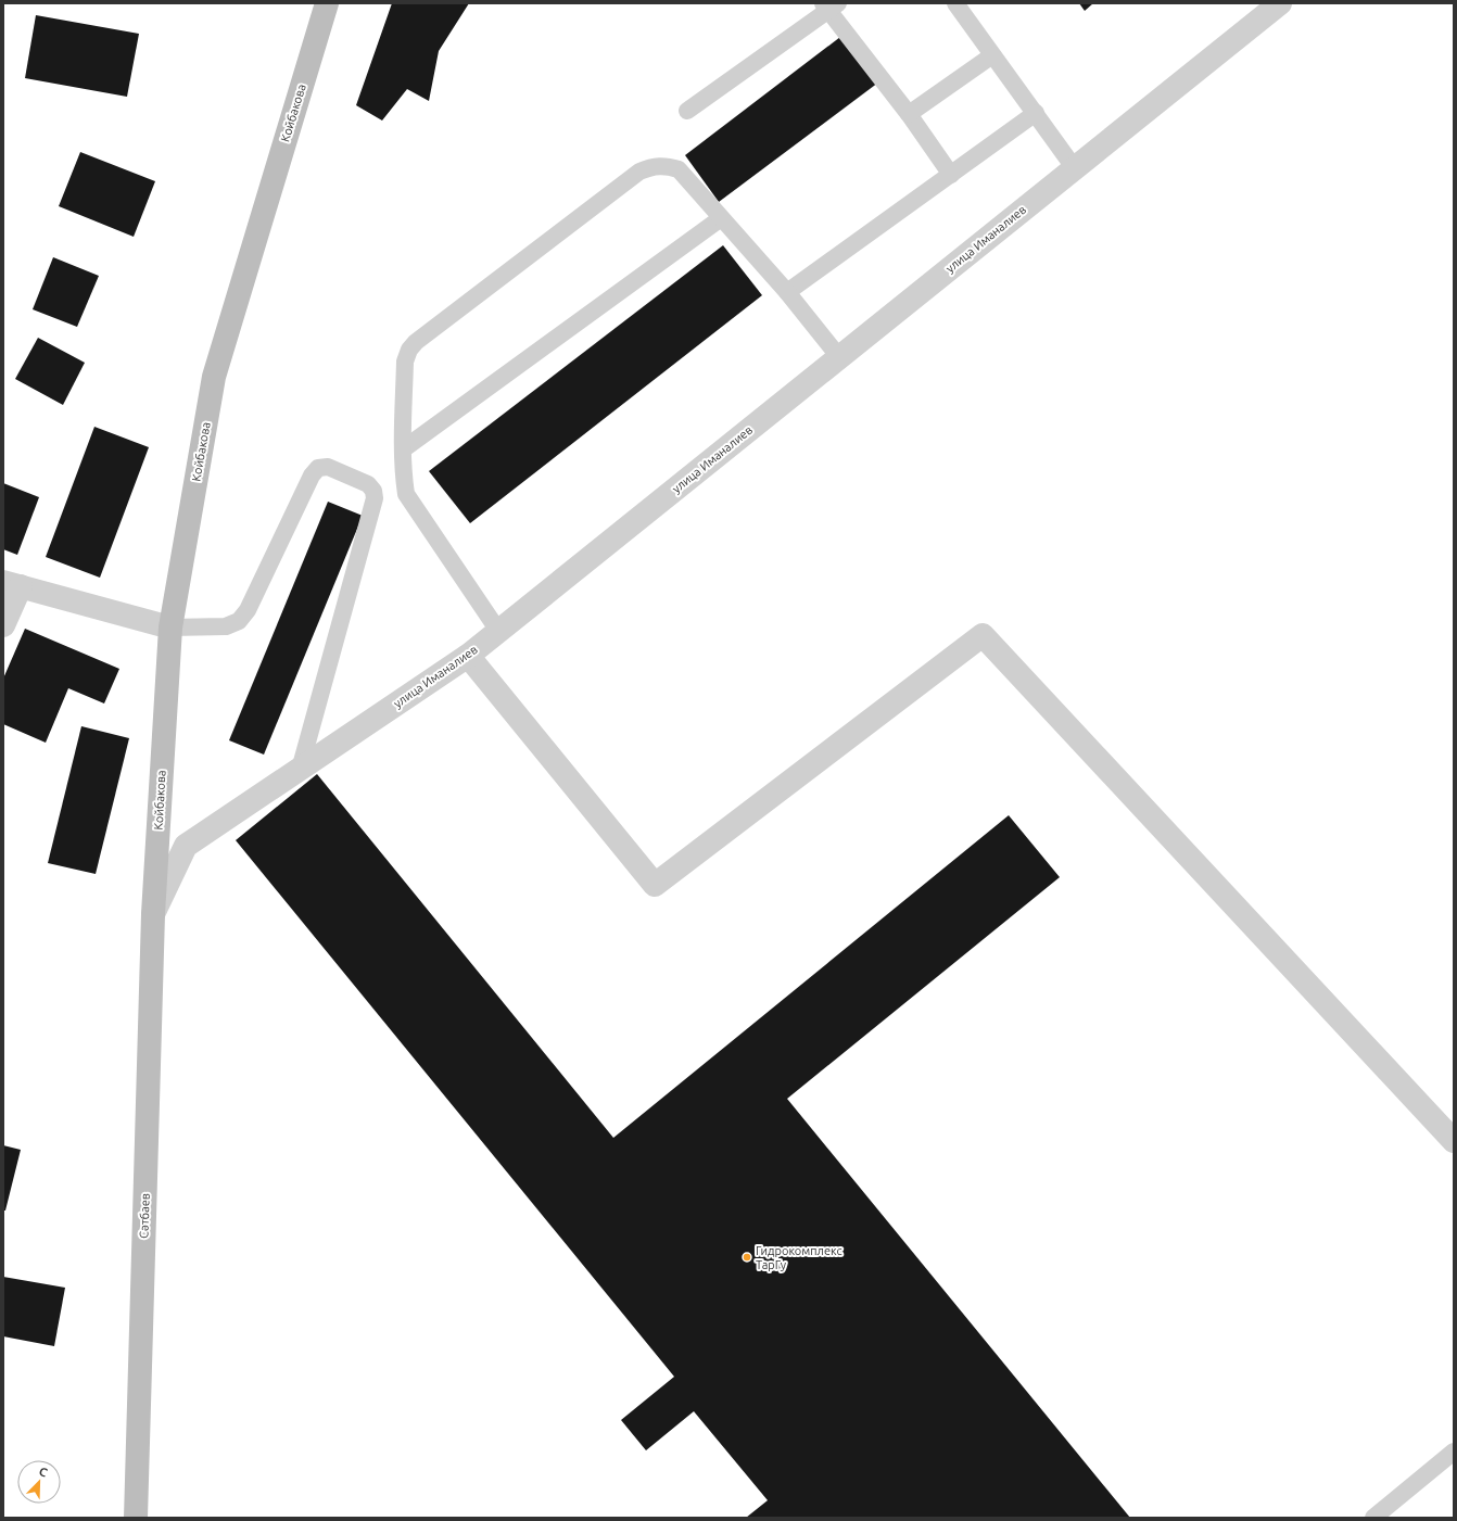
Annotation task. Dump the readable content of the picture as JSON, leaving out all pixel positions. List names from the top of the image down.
{
  "streets": {
    "street": ["Койбакова", "улица Иманалиев", "Сәтбаев"]
  },
  "crossings": [
    ["Койбакова", "улица Иманалиев"],
    ["Койбакова", "Сәтбаев"],
    ["улица Иманалиев", "Сәтбаев"]
  ],
  "places": ["Гидрокомплекс ТарГу"],
  "north": "top right"
}
